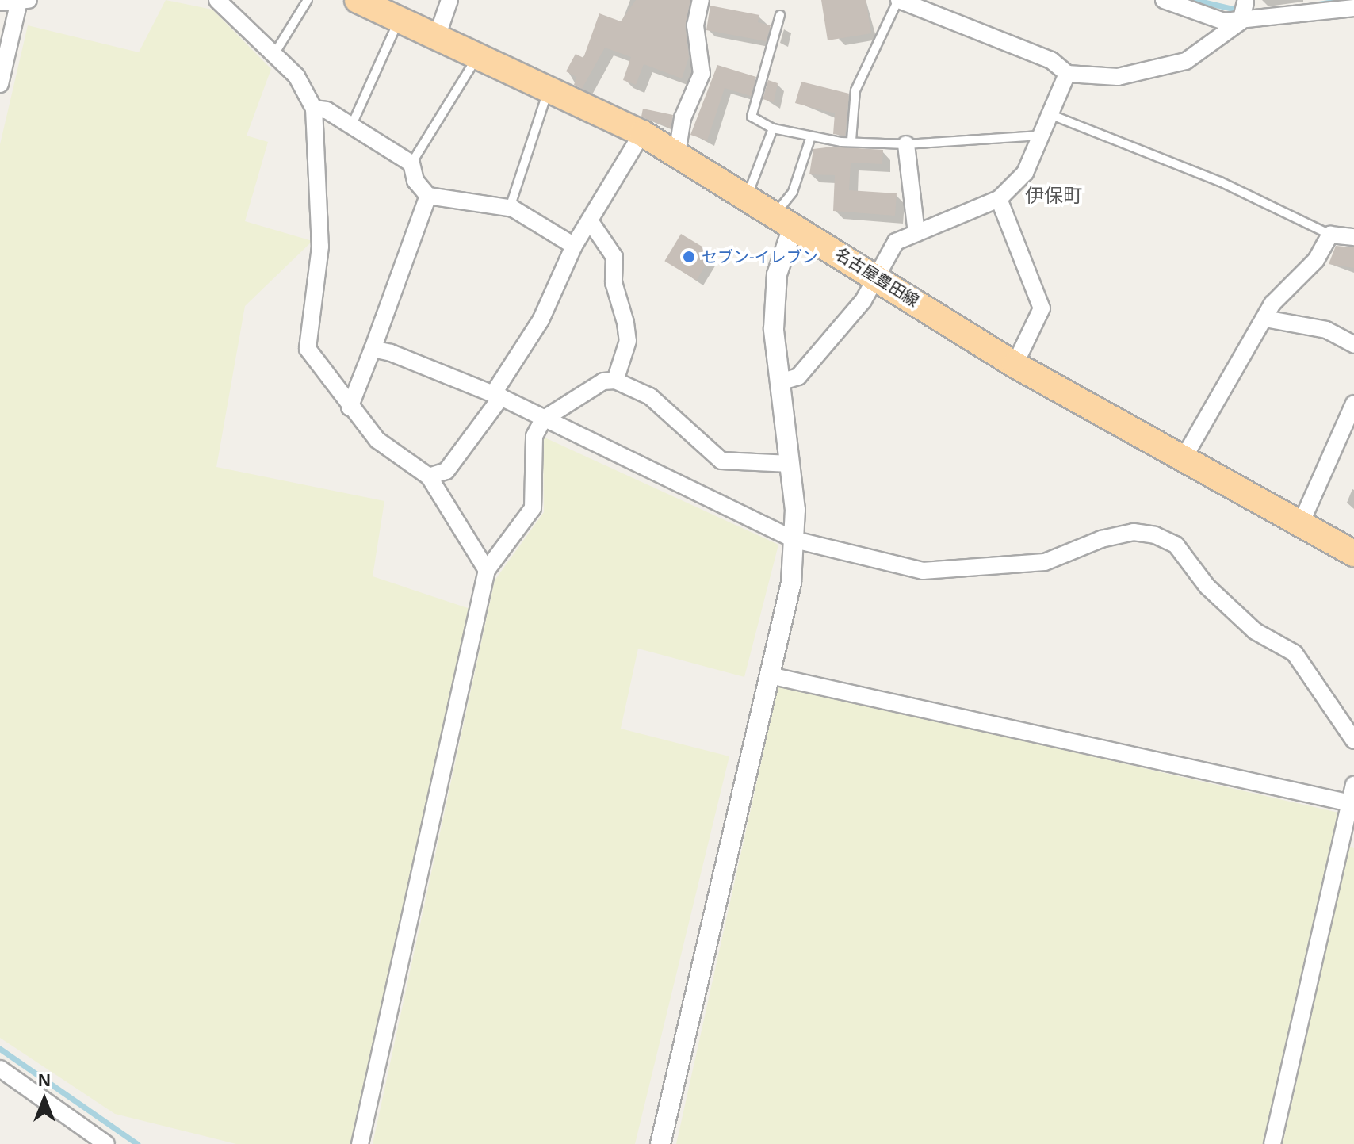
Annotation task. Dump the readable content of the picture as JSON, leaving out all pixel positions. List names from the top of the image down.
{
  "streets": {
    "main road": ["名古屋豊田線"]
  },
  "districts": ["伊保町"],
  "places": ["セブン-イレブン"],
  "north": "top"
}
